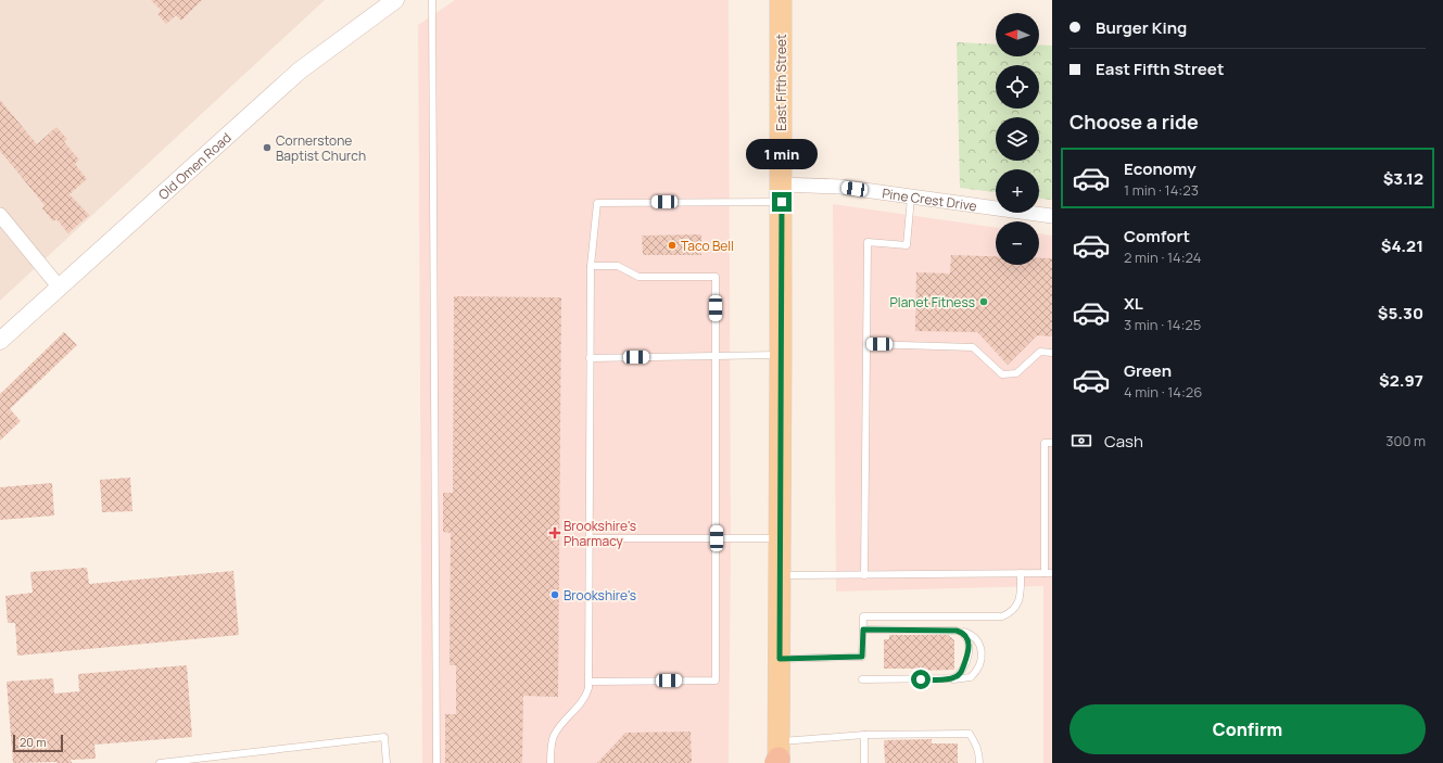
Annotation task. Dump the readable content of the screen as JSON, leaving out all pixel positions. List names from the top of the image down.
{
  "streets": {
    "main road": ["East Fifth Street"],
    "street": ["Old Omen Road", "Pine Crest Drive"]
  },
  "crossings": [
    ["East Fifth Street", "Pine Crest Drive"]
  ],
  "places": {
    "other": [
      "Cornerstone Baptist Church",
      "Taco Bell",
      "Planet Fitness",
      "Brookshire's"
    ],
    "health": ["Brookshire's Pharmacy"]
  },
  "scale_bar": "20 m",
  "north": "left",
  "page": {
    "banner": ["Burger King", "East Fifth Street"],
    "map_buttons": ["+", "−"],
    "heading": "Choose a ride",
    "bubble": "1 min",
    "list": [
      {
        "name": "Economy",
        "note": "1 min · 14:23",
        "value": "$3.12"
      },
      {
        "name": "Comfort",
        "note": "2 min · 14:24",
        "value": "$4.21"
      },
      {
        "name": "XL",
        "note": "3 min · 14:25",
        "value": "$5.30"
      },
      {
        "name": "Green",
        "note": "4 min · 14:26",
        "value": "$2.97"
      }
    ],
    "pay": ["Cash", "300 m"],
    "buttons": "Confirm",
    "scale": "20 m"
  }
}
